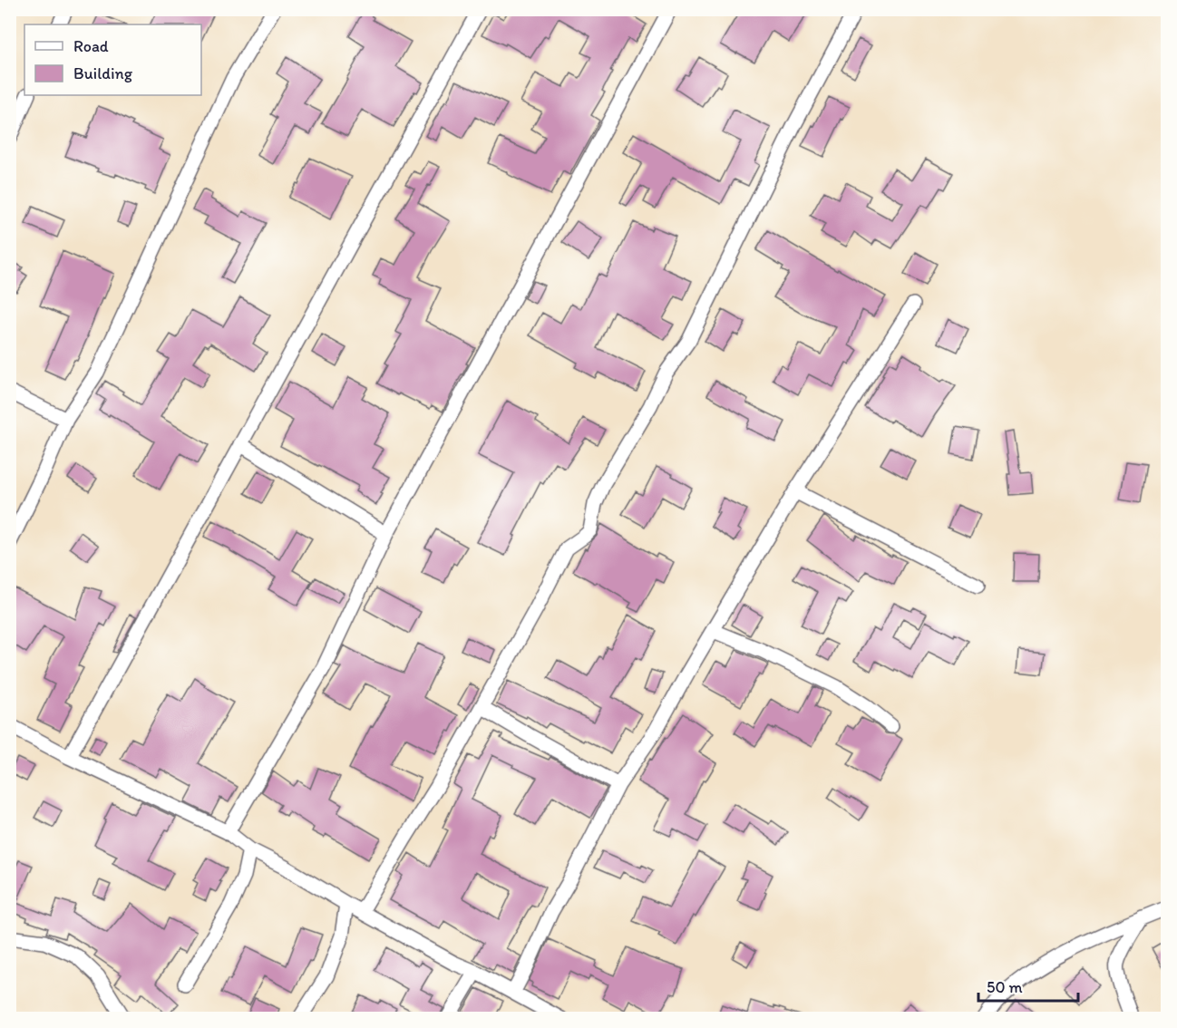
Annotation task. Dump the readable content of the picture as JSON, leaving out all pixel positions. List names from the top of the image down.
{
  "legend": ["Road", "Building"],
  "scale_bar": "50 m"
}
